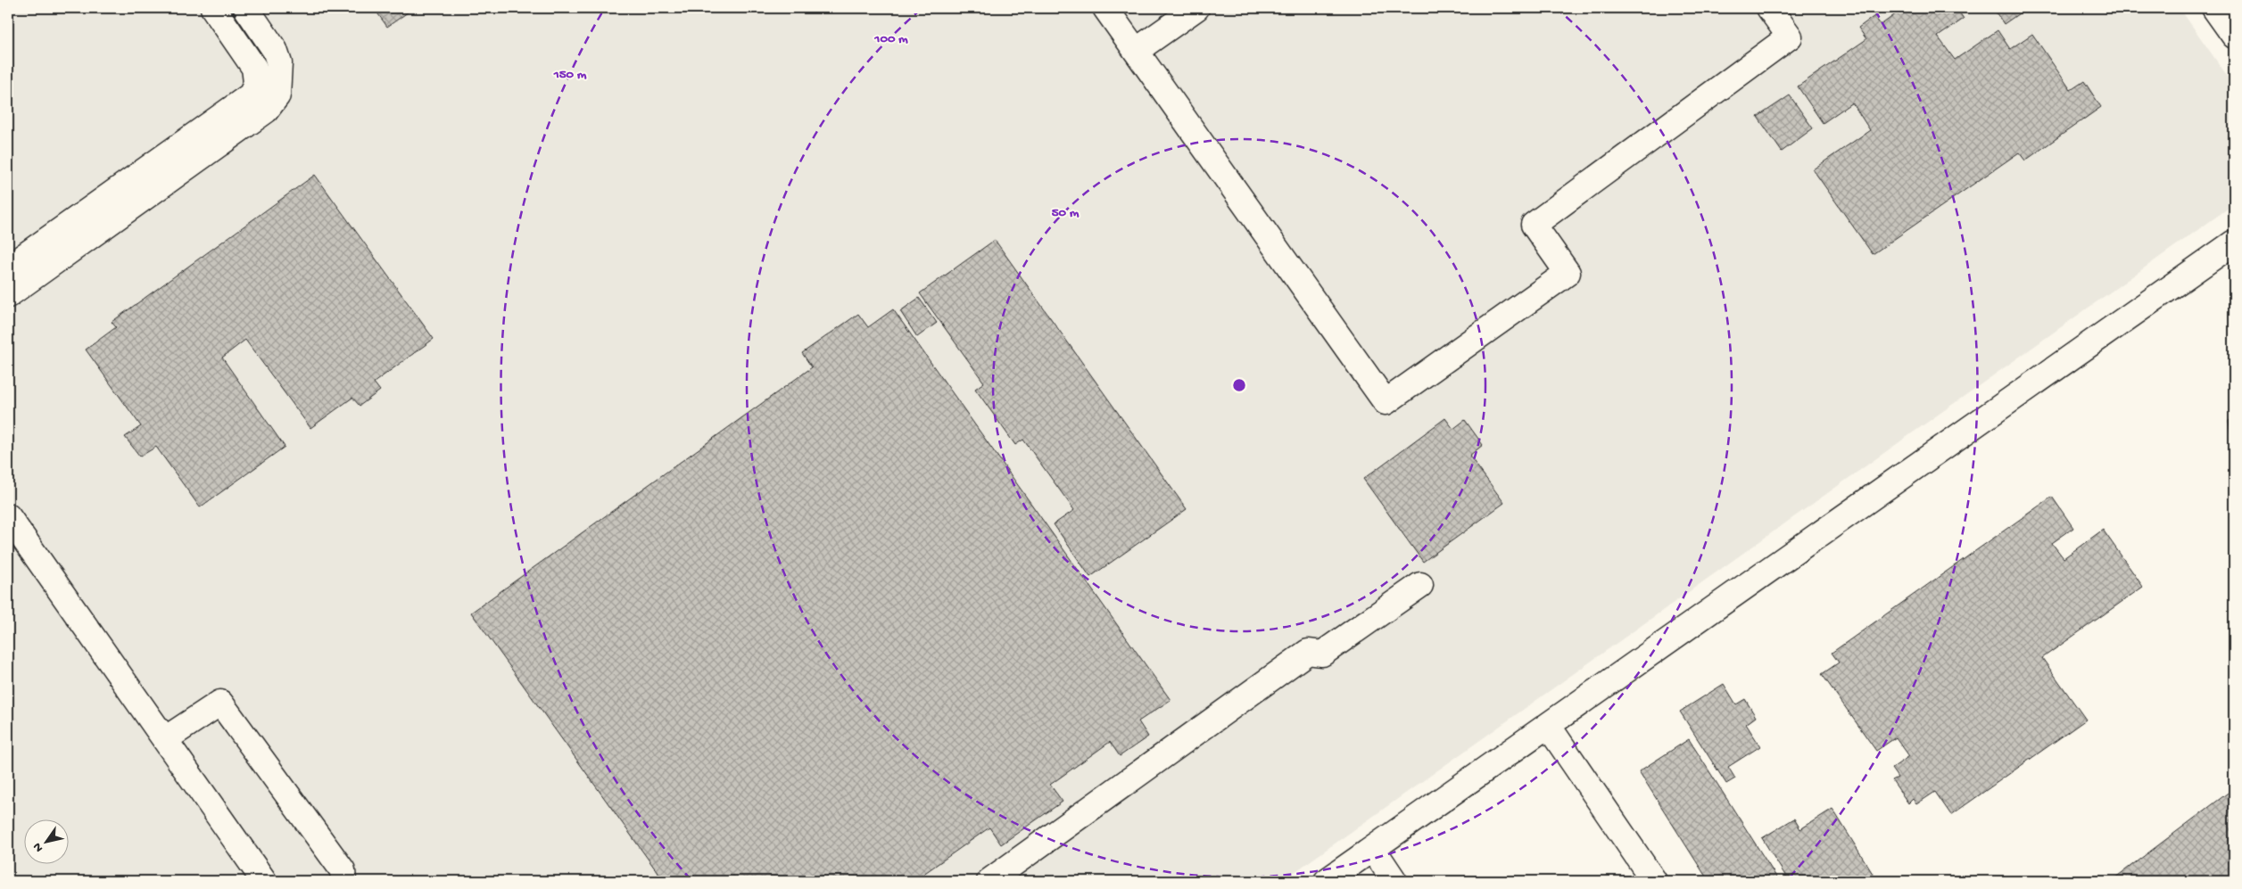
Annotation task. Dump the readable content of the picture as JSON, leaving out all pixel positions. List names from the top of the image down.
{
  "north": "bottom left",
  "rings": ["100 m", "150 m", "50 m"]
}
